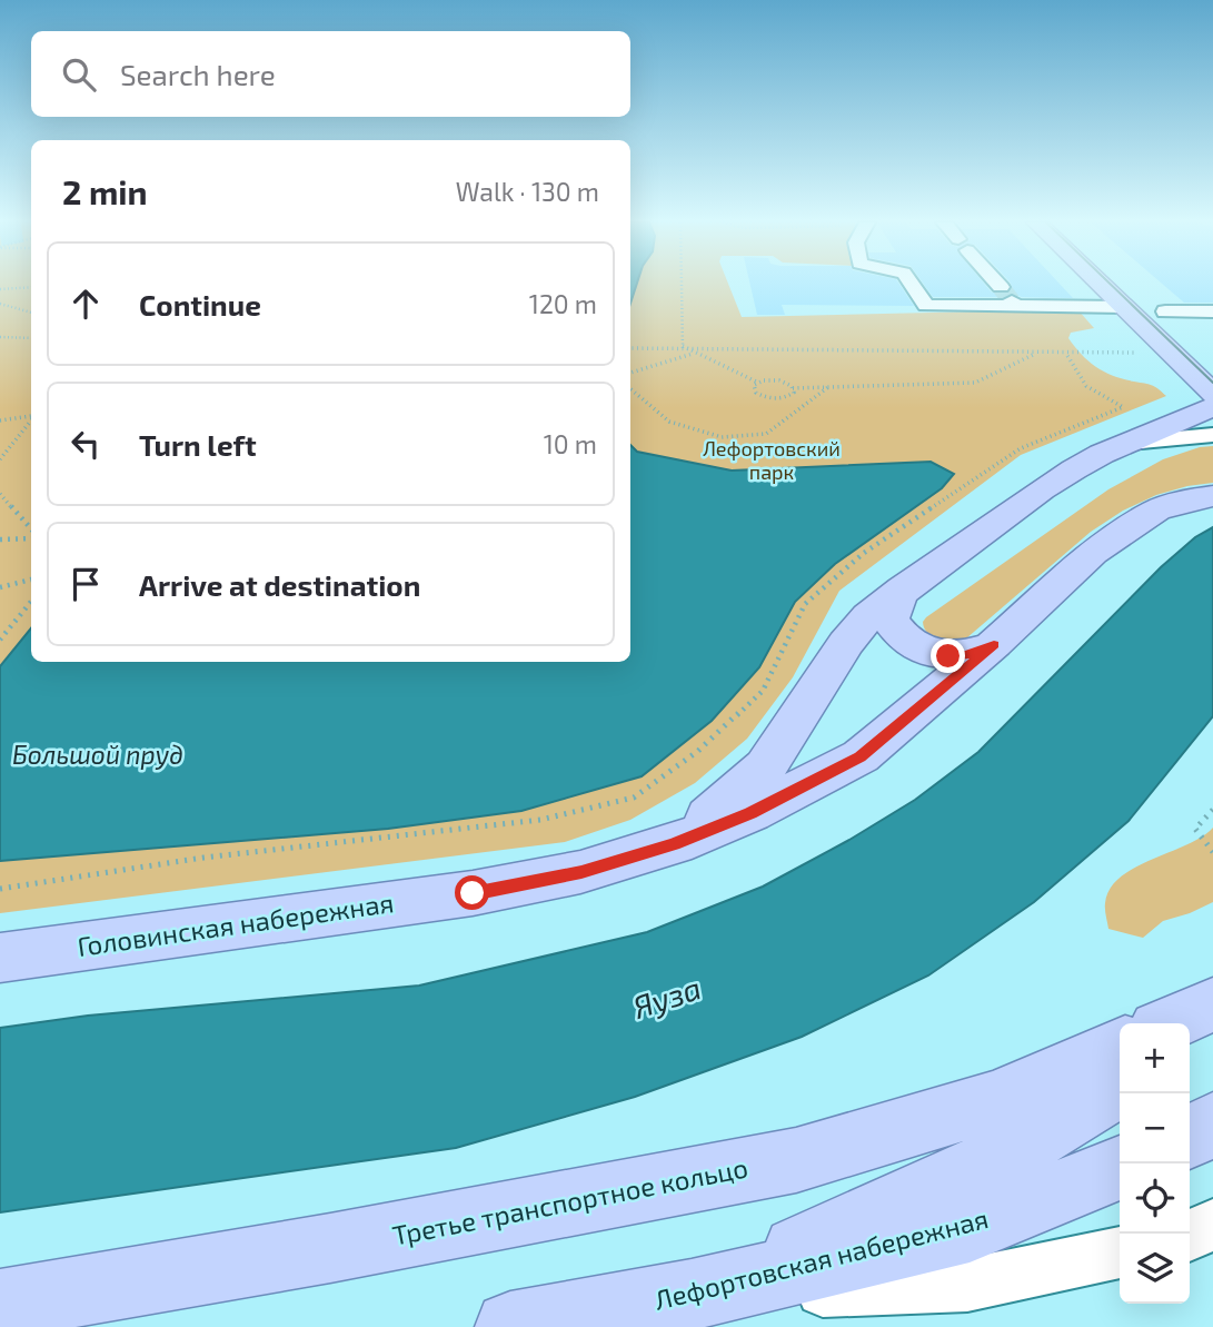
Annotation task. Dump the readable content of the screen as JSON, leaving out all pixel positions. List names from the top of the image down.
{
  "streets": {
    "main road": ["Головинская набережная", "Третье транспортное кольцо", "Лефортовская набережная"]
  },
  "water": ["Большой пруд", "Яуза"],
  "parks": ["Лефортовский парк"],
  "page": {
    "search": "Search here",
    "heading": ["2 min", "Walk · 130 m"],
    "list": [
      ["Continue", "120 m"],
      ["Turn left", "10 m"],
      "Arrive at destination"
    ],
    "map_buttons": ["+", "−"]
  }
}
